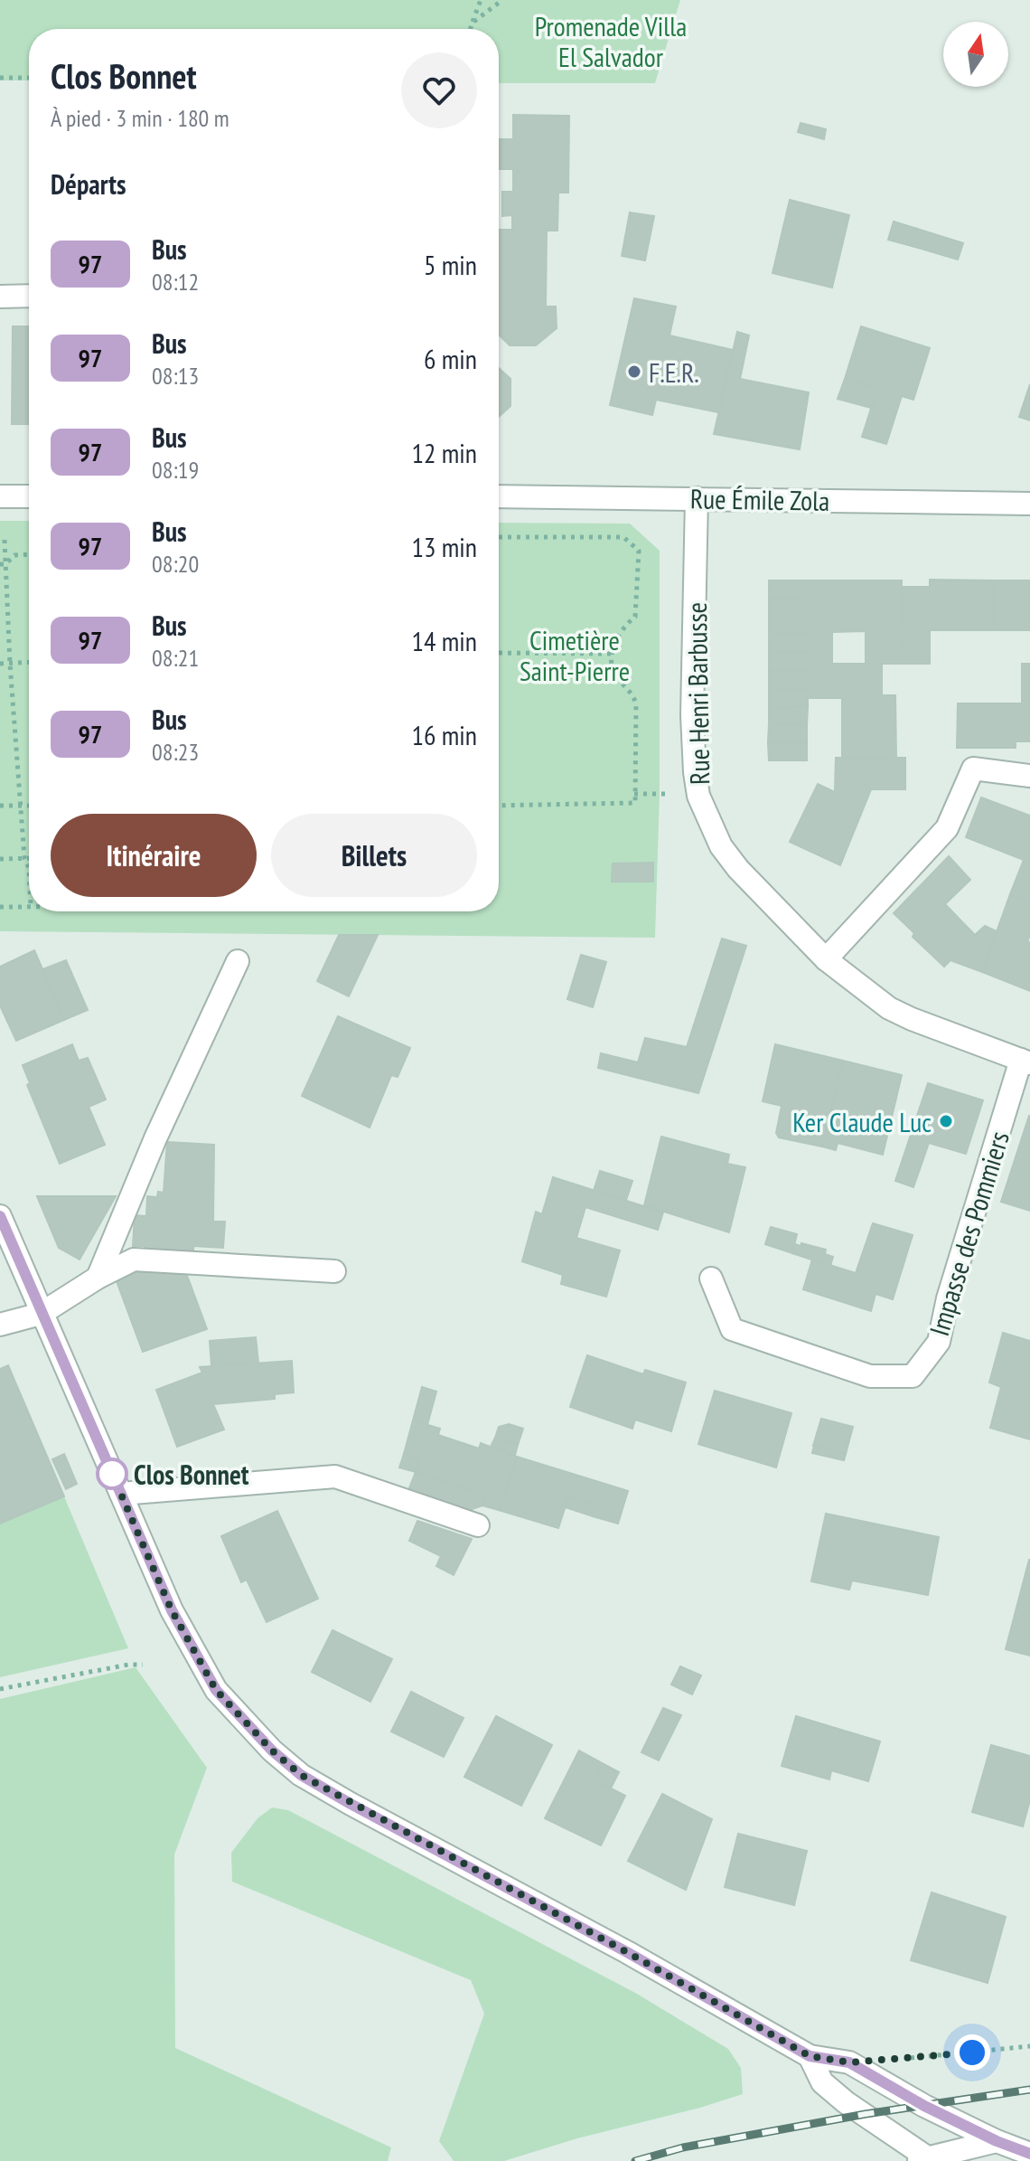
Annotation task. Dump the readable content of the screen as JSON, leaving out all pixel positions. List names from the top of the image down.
{
  "streets": {
    "street": ["Rue Émile Zola", "Rue Henri Barbusse", "Impasse des Pommiers"]
  },
  "crossings": [
    ["Rue Émile Zola", "Rue Henri Barbusse"],
    ["Rue Henri Barbusse", "Impasse des Pommiers"]
  ],
  "parks": ["Promenade Villa El Salvador", "Cimetière Saint-Pierre"],
  "places": ["F.E.R.", "Ker Claude Luc", "Clos Bonnet"],
  "lines": ["bus line 97"],
  "north": "top",
  "page": {
    "heading": [
      ["Clos Bonnet", "À pied · 3 min · 180 m"],
      "Départs"
    ],
    "list": [
      {
        "mark": "97",
        "name": "Bus",
        "note": "08:12",
        "value": "5 min"
      },
      {
        "mark": "97",
        "name": "Bus",
        "note": "08:13",
        "value": "6 min"
      },
      {
        "mark": "97",
        "name": "Bus",
        "note": "08:19",
        "value": "12 min"
      },
      {
        "mark": "97",
        "name": "Bus",
        "note": "08:20",
        "value": "13 min"
      },
      {
        "mark": "97",
        "name": "Bus",
        "note": "08:21",
        "value": "14 min"
      },
      {
        "mark": "97",
        "name": "Bus",
        "note": "08:23",
        "value": "16 min"
      }
    ],
    "buttons": ["Itinéraire", "Billets"]
  }
}
